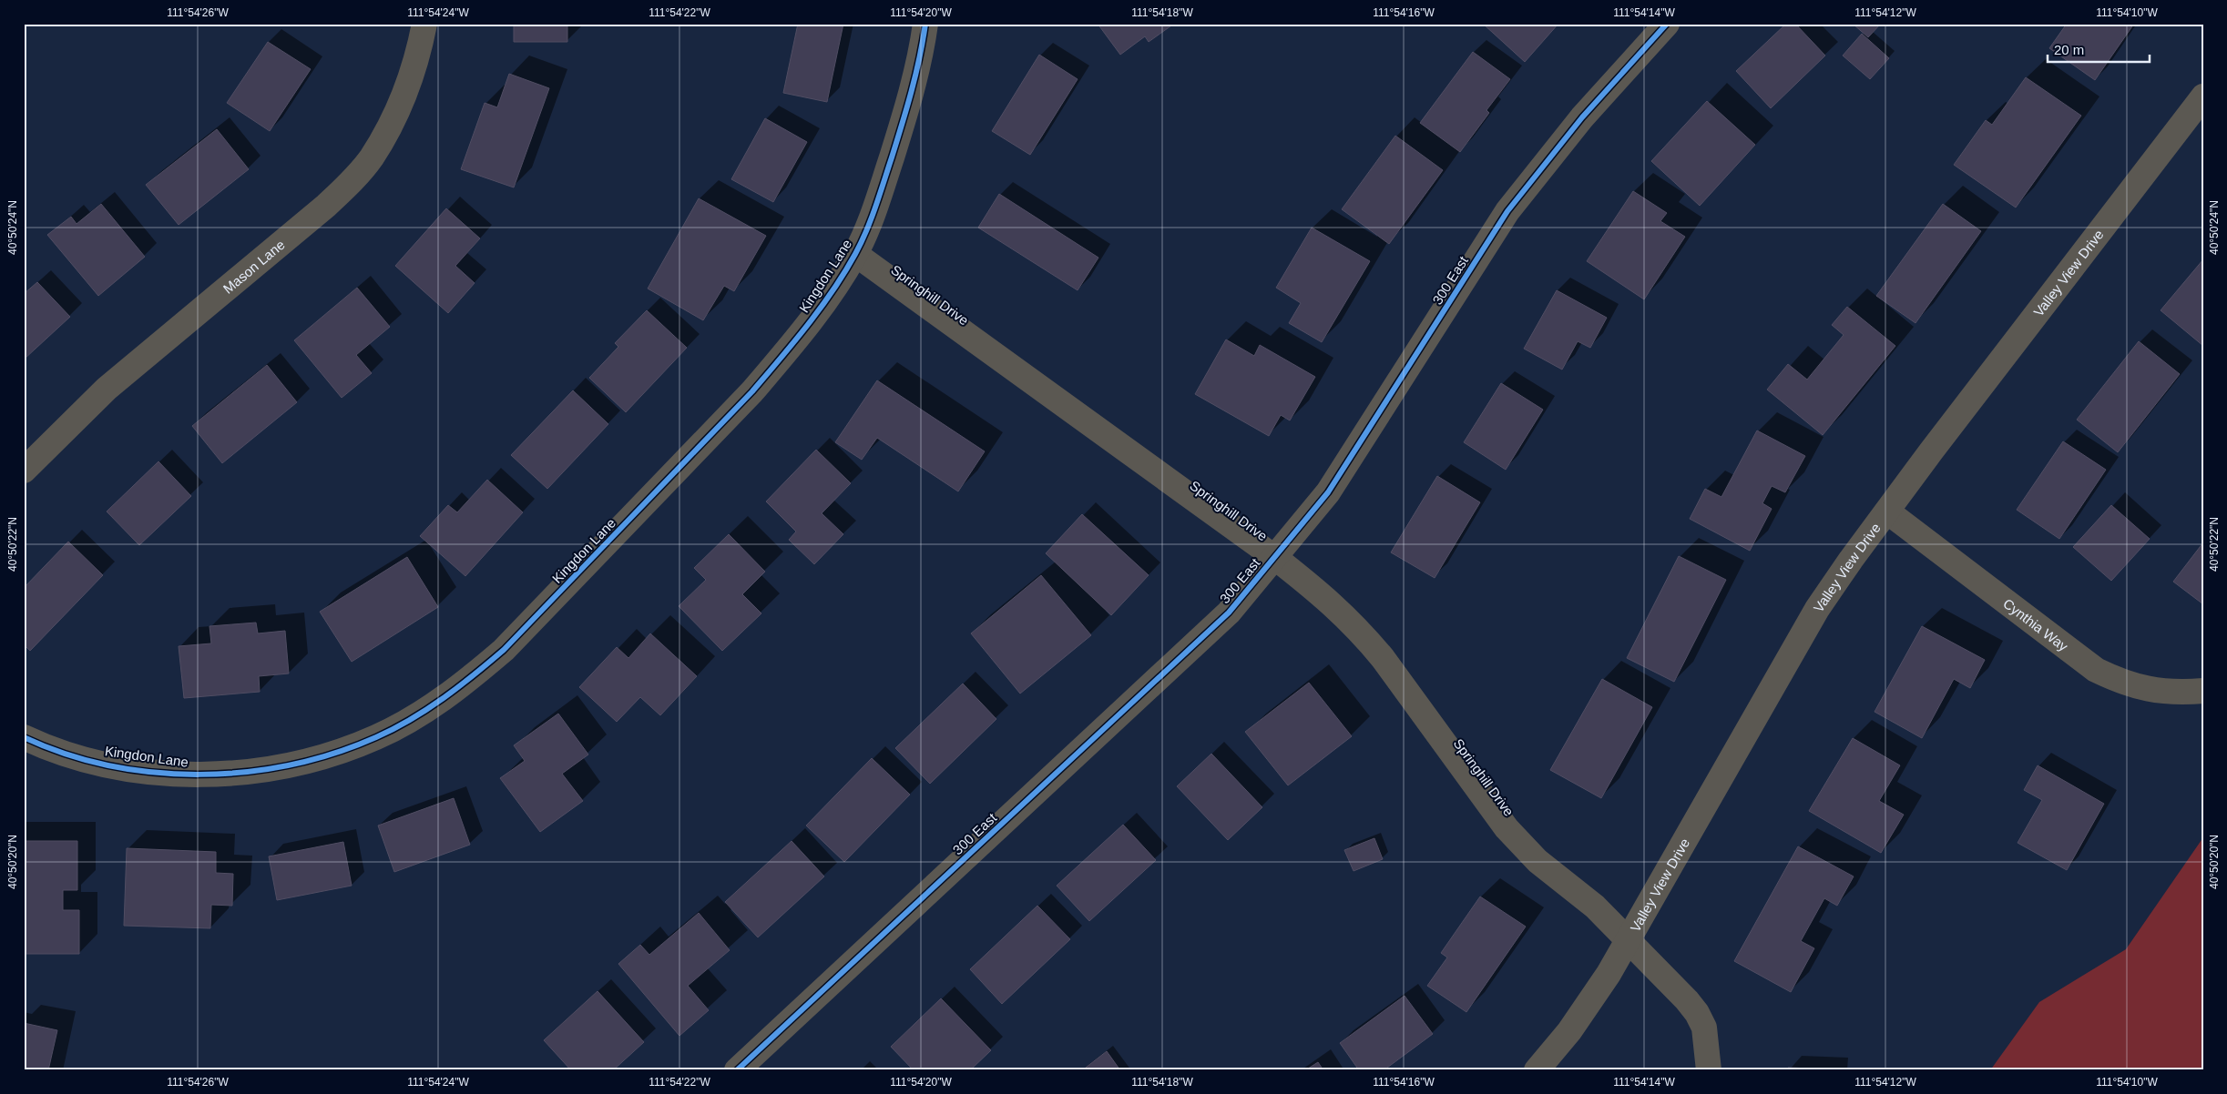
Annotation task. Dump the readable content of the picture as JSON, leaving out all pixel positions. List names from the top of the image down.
{
  "streets": {
    "street": [
      "Mason Lane",
      "Valley View Drive",
      "Kingdon Lane",
      "300 East",
      "Springhill Drive",
      "Cynthia Way"
    ]
  },
  "crossings": [
    ["Valley View Drive", "Springhill Drive"],
    ["Valley View Drive", "Cynthia Way"],
    ["Kingdon Lane", "Springhill Drive"],
    ["300 East", "Springhill Drive"]
  ],
  "scale_bar": "20 m",
  "coordinates": [
    "111°54'26\"W",
    "111°54'24\"W",
    "111°54'22\"W",
    "111°54'20\"W",
    "111°54'18\"W",
    "111°54'16\"W",
    "111°54'14\"W",
    "111°54'12\"W",
    "111°54'10\"W",
    "40°50'24\"N",
    "40°50'22\"N",
    "40°50'20\"N"
  ]
}
